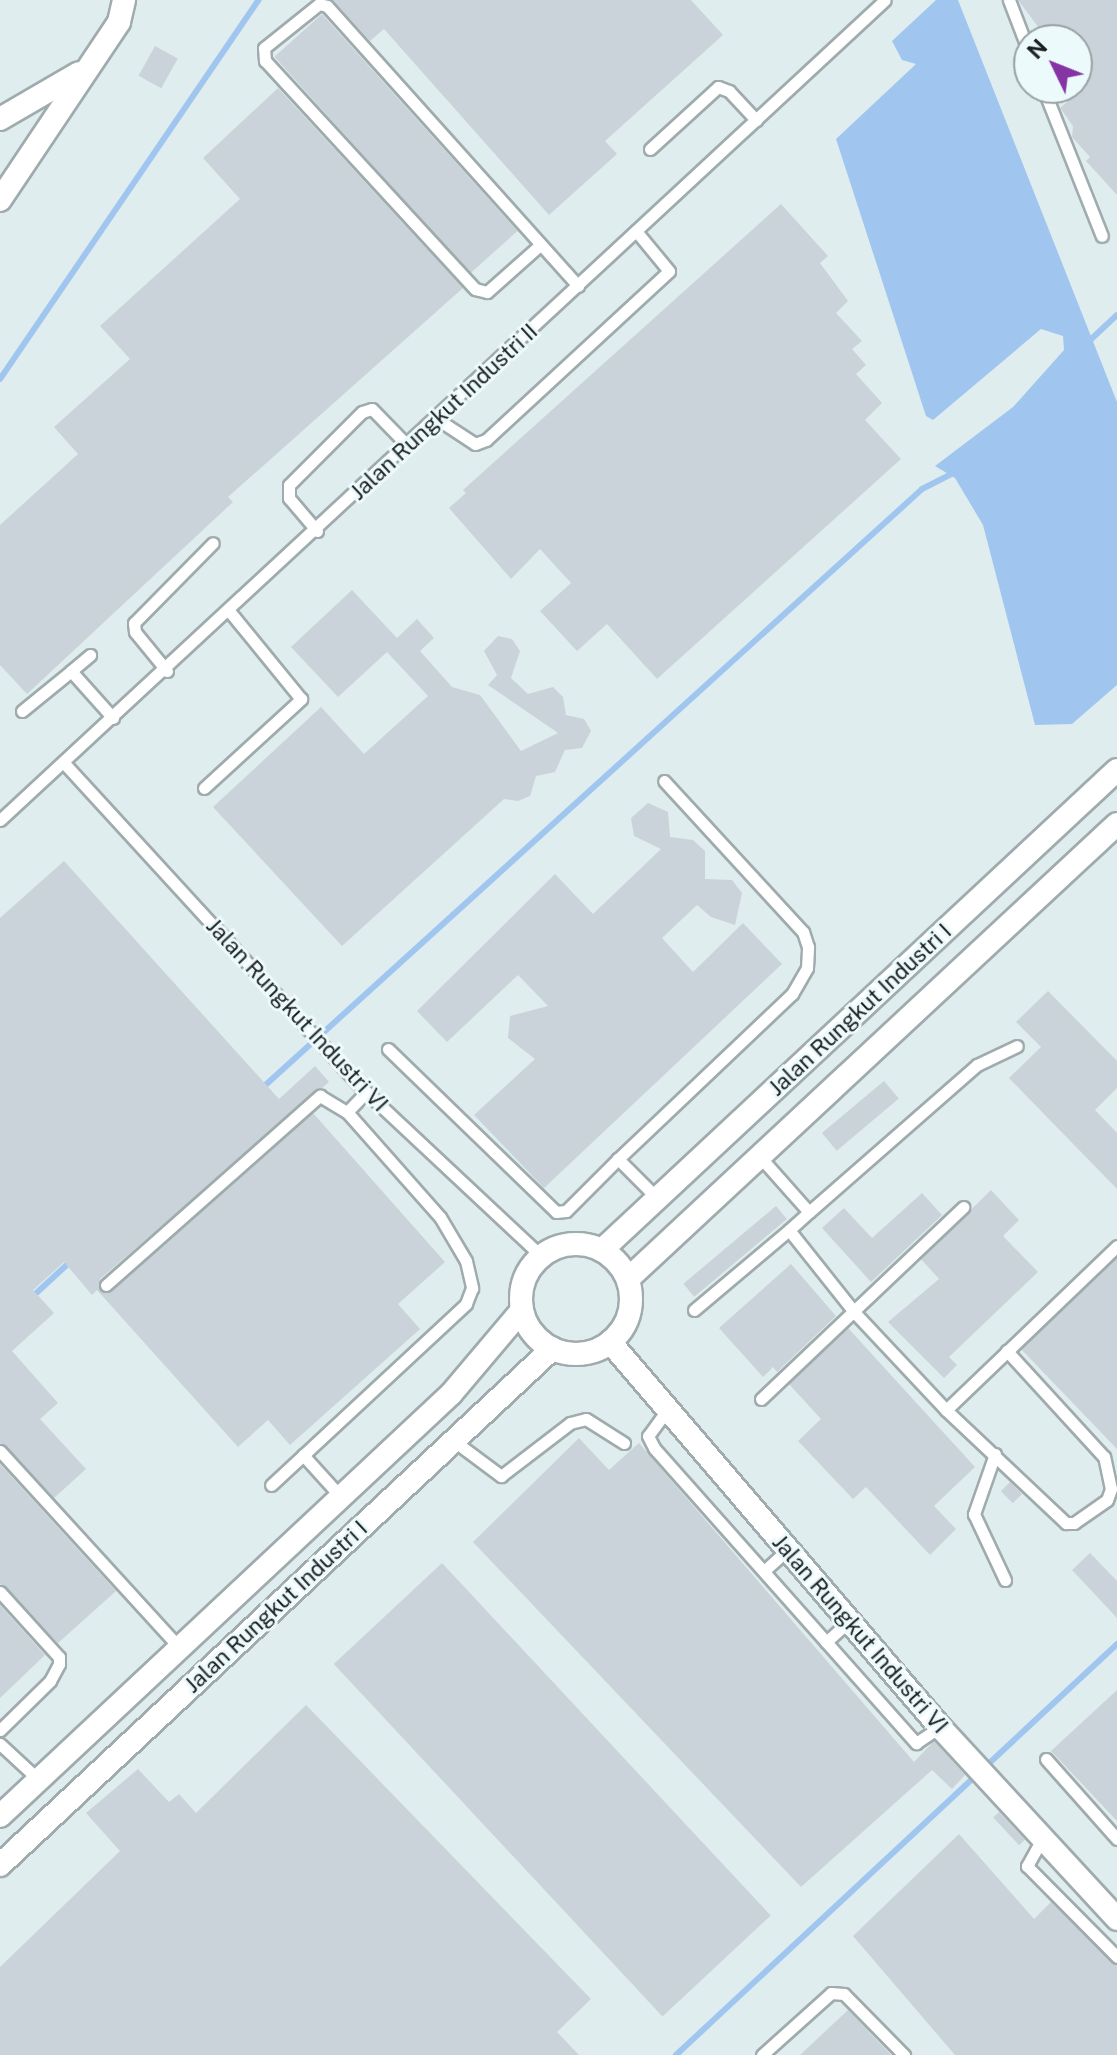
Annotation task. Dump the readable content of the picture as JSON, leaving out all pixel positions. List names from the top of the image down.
{
  "streets": {
    "street": ["Jalan Rungkut Industri I", "Jalan Rungkut Industri VI"],
    "lane": ["Jalan Rungkut Industri II"]
  },
  "crossings": [
    ["Jalan Rungkut Industri II", "Jalan Rungkut Industri VI"],
    ["Jalan Rungkut Industri I", "Jalan Rungkut Industri VI"]
  ],
  "north": "top left"
}
